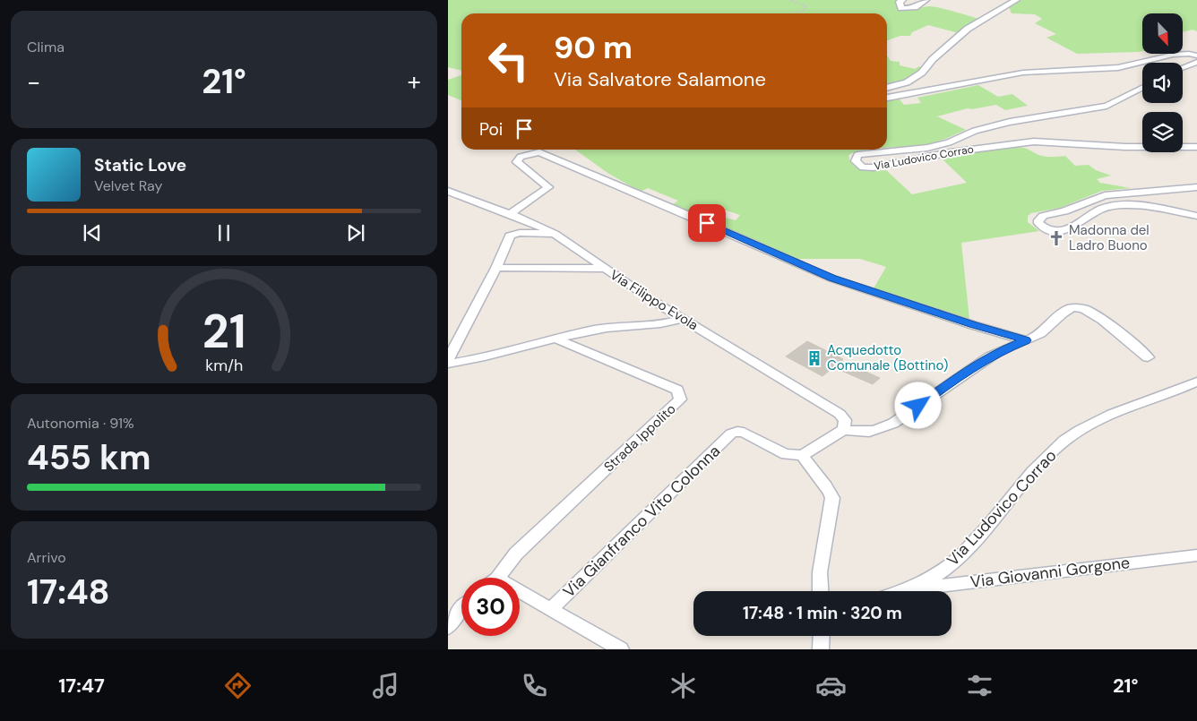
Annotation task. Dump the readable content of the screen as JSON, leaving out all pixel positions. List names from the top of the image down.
{
  "streets": {
    "street": [
      "Via Ludovico Corrao",
      "Via Filippo Evola",
      "Strada Ippolito",
      "Via Gianfranco Vito Colonna",
      "Via Giovanni Gorgone"
    ]
  },
  "crossings": [
    ["Via Ludovico Corrao", "Via Giovanni Gorgone"]
  ],
  "places": {
    "church": ["Madonna del Ladro Buono"],
    "building": ["Acquedotto Comunale (Bottino)"]
  },
  "north": "bottom right",
  "page": {
    "tile": [
      "Clima",
      ["Autonomia · 91%", "455 km"],
      ["Arrivo", "17:48"]
    ],
    "turn": ["90 m", "Via Salvatore Salamone"],
    "heat": ["−", "21°", "+"],
    "then": "Poi",
    "song": ["Static Love", "Velvet Ray"],
    "limit": "30",
    "trip": "17:48 · 1 min · 320 m",
    "tabs": ["17:47", "21°"],
    "gauge": ["21", "km/h"]
  }
}
